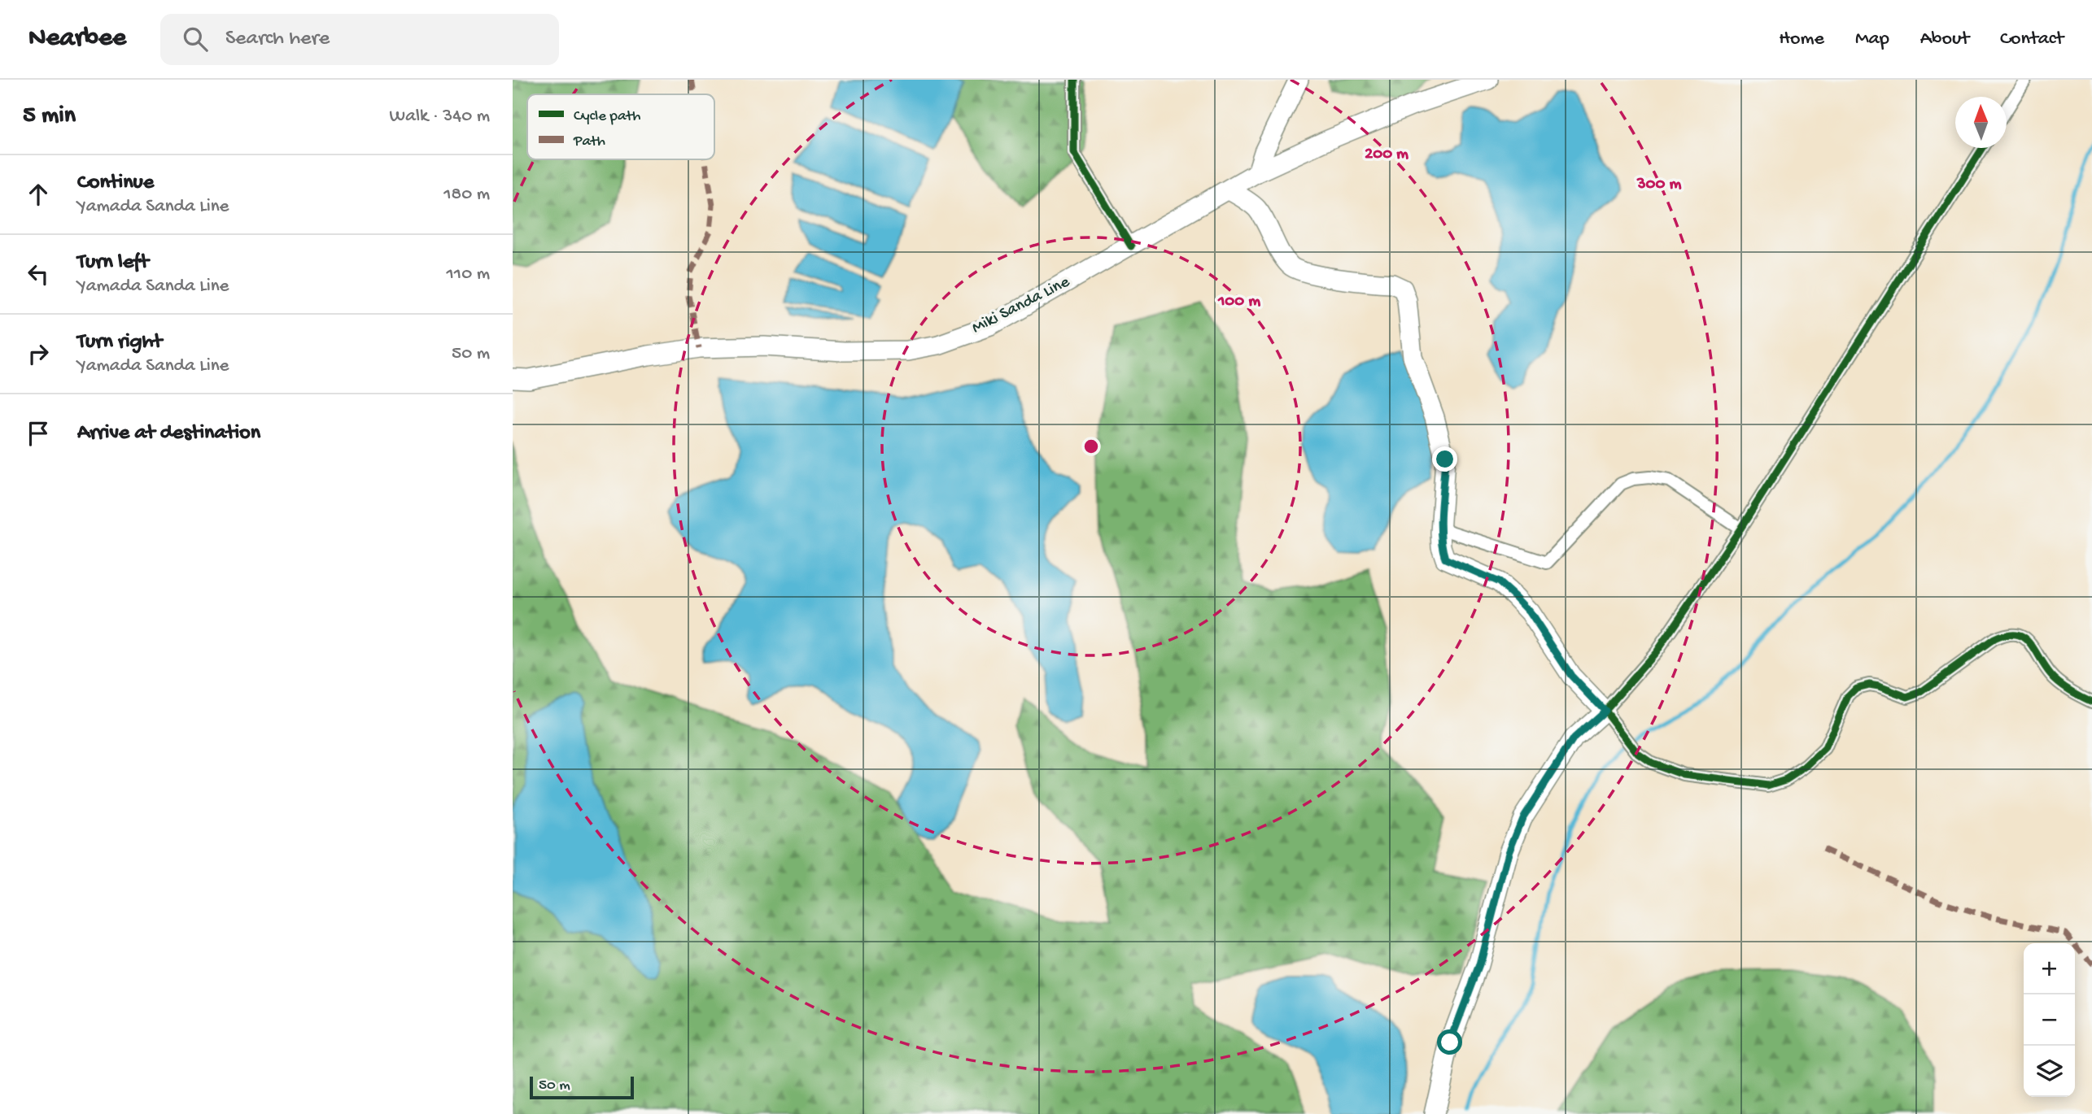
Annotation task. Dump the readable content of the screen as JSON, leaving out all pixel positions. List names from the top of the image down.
{
  "streets": {
    "main road": ["Miki Sanda Line"]
  },
  "legend": ["Cycle path", "Path"],
  "scale_bar": "50 m",
  "north": "top",
  "page": {
    "header": "Nearbee",
    "search": "Search here",
    "nav": [
      "Home",
      "Map",
      "About",
      "Contact"
    ],
    "heading": ["5 min", "Walk · 340 m"],
    "list": [
      ["Continue", "Yamada Sanda Line", "180 m"],
      ["Turn left", "Yamada Sanda Line", "110 m"],
      ["Turn right", "Yamada Sanda Line", "50 m"],
      "Arrive at destination"
    ],
    "map_buttons": ["+", "−"],
    "scale": "50 m"
  },
  "rings": ["200 m", "300 m", "100 m"]
}
